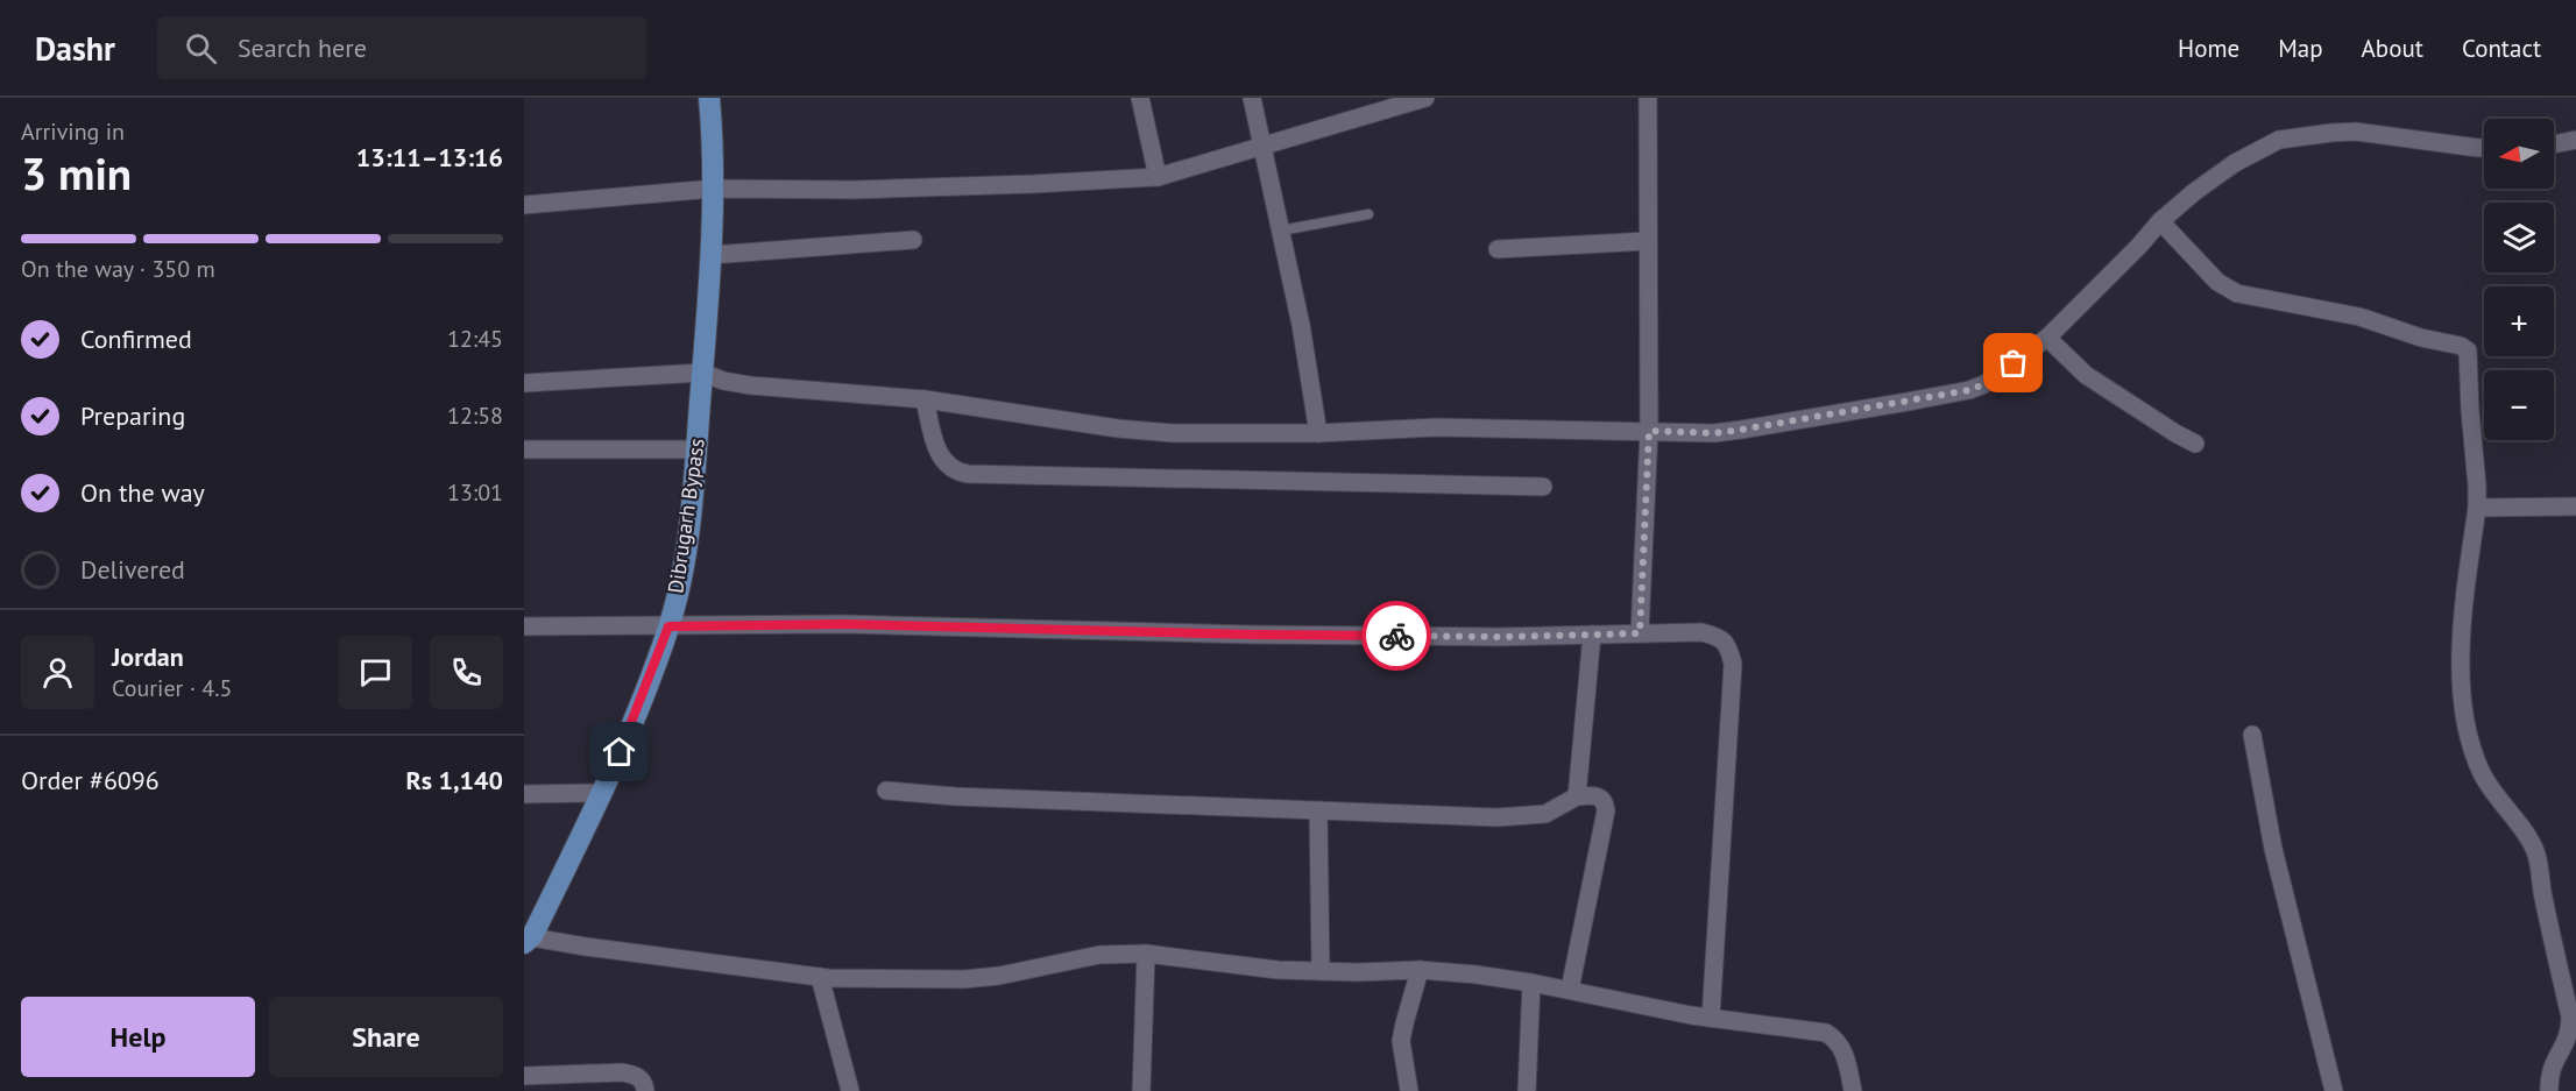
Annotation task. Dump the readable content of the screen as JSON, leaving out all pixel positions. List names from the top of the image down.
{
  "streets": {
    "main road": ["Dibrugarh Bypass"]
  },
  "north": "left",
  "page": {
    "header": "Dashr",
    "search": "Search here",
    "nav": [
      "Home",
      "Map",
      "About",
      "Contact"
    ],
    "heading": ["3 min", "Arriving in", "13:11–13:16"],
    "panel": [
      "Jordan",
      "Courier · 4.5",
      "Order #6096",
      "Rs 1,140"
    ],
    "map_buttons": ["+", "−"],
    "bar": "On the way · 350 m",
    "list": [
      ["Confirmed", "12:45"],
      ["Preparing", "12:58"],
      ["On the way", "13:01"],
      "Delivered"
    ],
    "buttons": ["Help", "Share"]
  }
}
